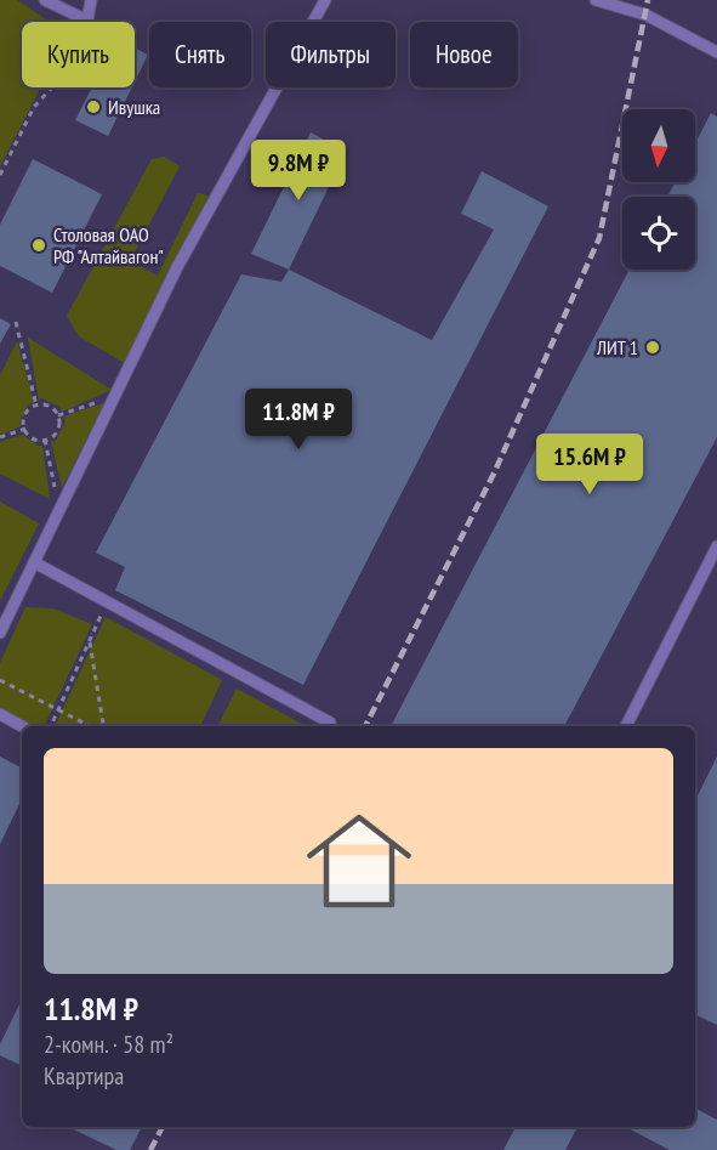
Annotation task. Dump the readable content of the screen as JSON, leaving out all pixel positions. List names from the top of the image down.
{
  "places": ["Ивушка", "Столовая ОАО РФ \"Алтайвагон\"", "ЛИТ 1"],
  "north": "bottom",
  "page": {
    "chip": [
      "Купить",
      "Снять",
      "Фильтры",
      "Новое"
    ],
    "price": ["9.8M ₽", "11.8M ₽", "15.6M ₽"],
    "list": [
      {
        "name": "11.8M ₽",
        "note": "2-комн. · 58 m² · Квартира"
      }
    ]
  }
}
